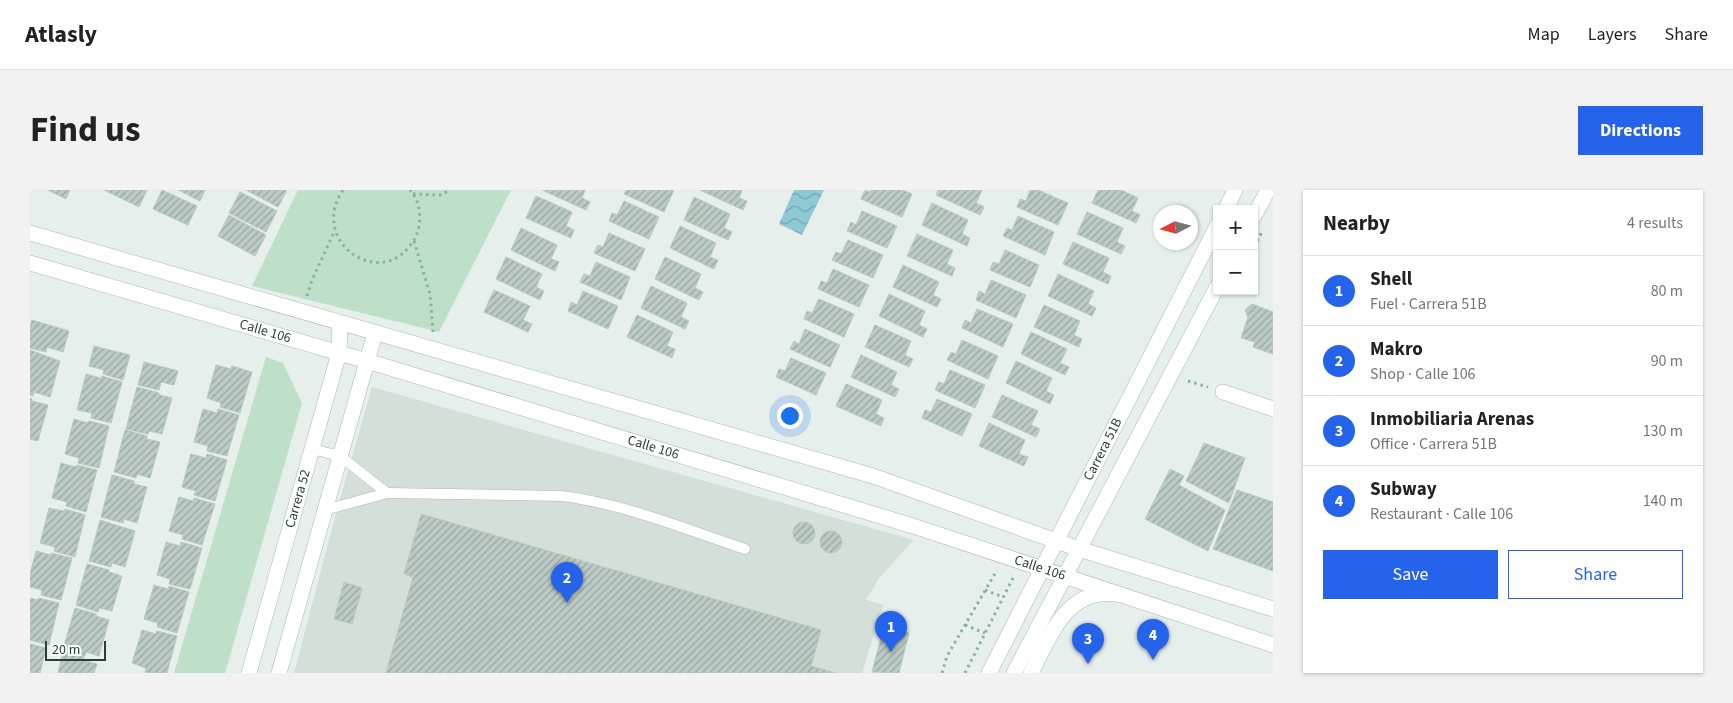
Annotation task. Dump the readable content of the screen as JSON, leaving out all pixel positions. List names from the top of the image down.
{
  "streets": {
    "street": ["Calle 106", "Carrera 51B", "Carrera 52"]
  },
  "crossings": [
    ["Calle 106", "Carrera 51B"],
    ["Calle 106", "Carrera 52"]
  ],
  "scale_bar": "20 m",
  "north": "left",
  "page": {
    "header": "Atlasly",
    "nav": ["Map", "Layers", "Share"],
    "title": "Find us",
    "buttons": [
      "Directions",
      ["Save", "Share"]
    ],
    "heading": ["Nearby", "4 results"],
    "map_buttons": ["+", "−"],
    "list": [
      {
        "mark": "1",
        "name": "Shell",
        "note": "Fuel · Carrera 51B",
        "value": "80 m"
      },
      {
        "mark": "2",
        "name": "Makro",
        "note": "Shop · Calle 106",
        "value": "90 m"
      },
      {
        "mark": "3",
        "name": "Inmobiliaria Arenas",
        "note": "Office · Carrera 51B",
        "value": "130 m"
      },
      {
        "mark": "4",
        "name": "Subway",
        "note": "Restaurant · Calle 106",
        "value": "140 m"
      }
    ],
    "pins": [
      "2",
      "1",
      "4",
      "3"
    ],
    "scale": "20 m"
  }
}
